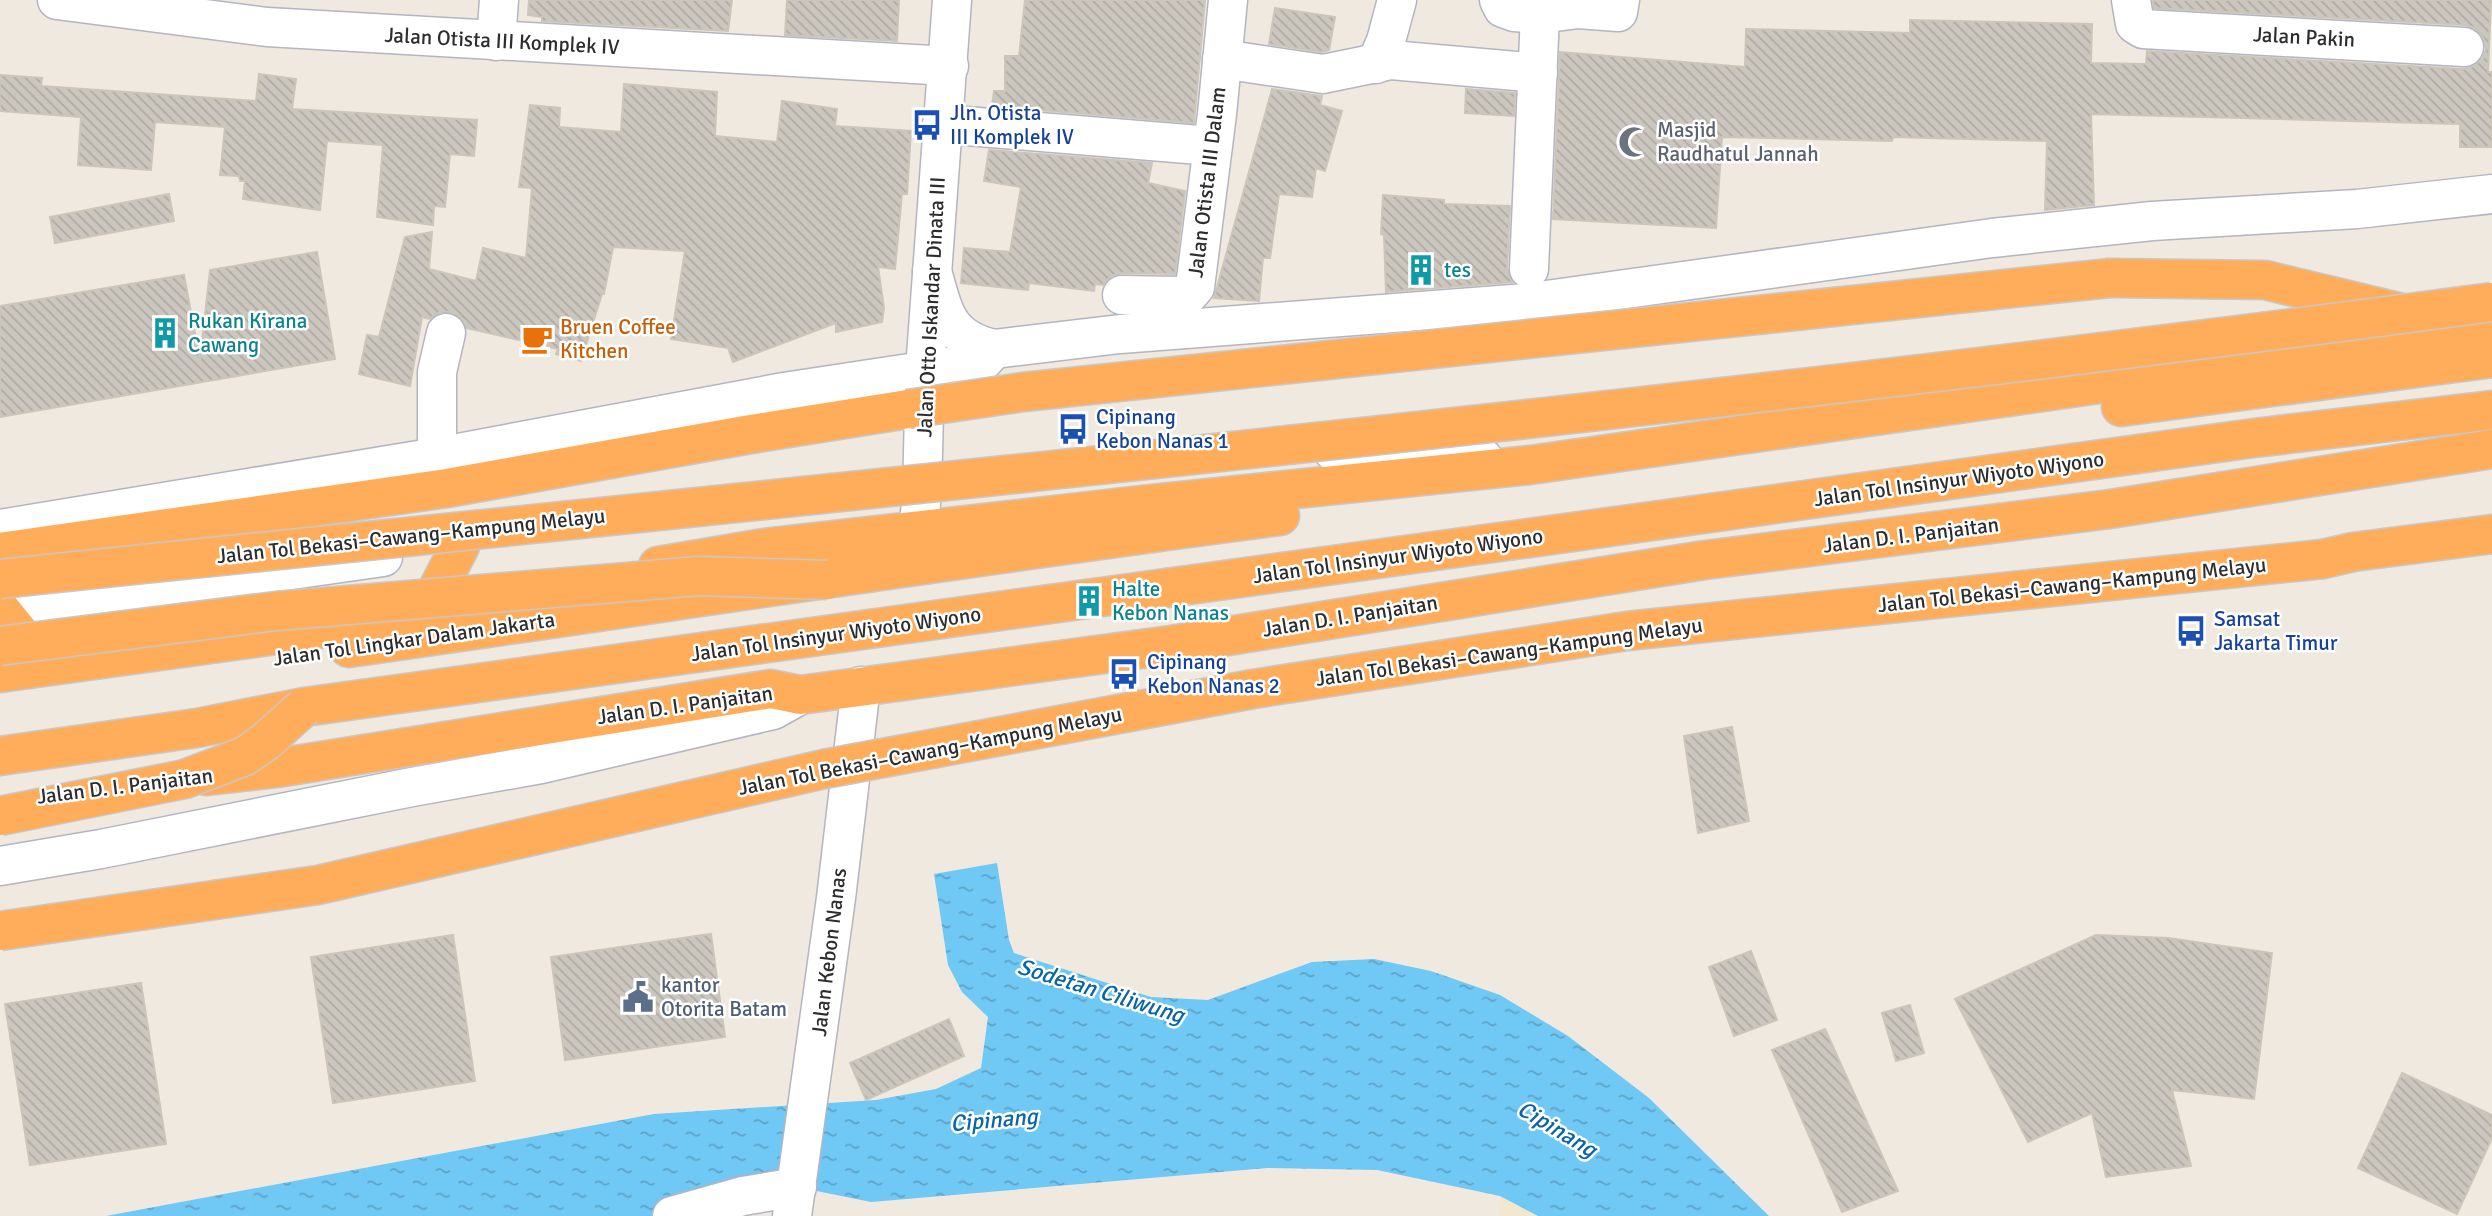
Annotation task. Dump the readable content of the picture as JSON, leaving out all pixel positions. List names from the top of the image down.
{
  "streets": {
    "highway": [
      "Jalan Tol Insinyur Wiyoto Wiyono",
      "Jalan D. I. Panjaitan",
      "Jalan Tol Bekasi–Cawang–Kampung Melayu",
      "Jalan Tol Lingkar Dalam Jakarta"
    ],
    "street": [
      "Jalan Pakin",
      "Jalan Otista III Komplek IV",
      "Jalan Otista III Dalam",
      "Jalan Otto Iskandar Dinata III",
      "Jalan Kebon Nanas"
    ]
  },
  "crossings": [
    ["Jalan Otista III Komplek IV", "Jalan Otto Iskandar Dinata III"],
    ["Jalan D. I. Panjaitan", "Jalan Kebon Nanas"]
  ],
  "water": ["Sodetan Ciliwung", "Cipinang"],
  "places": {
    "bus stop": [
      "Jln. Otista III Komplek IV",
      "Cipinang Kebon Nanas 1",
      "Samsat Jakarta Timur",
      "Cipinang Kebon Nanas 2"
    ],
    "mosque": ["Masjid Raudhatul Jannah"],
    "building": ["tes", "Rukan Kirana Cawang", "Halte Kebon Nanas"],
    "cafe": ["Bruen Coffee Kitchen"],
    "public building": ["kantor Otorita Batam"]
  }
}
